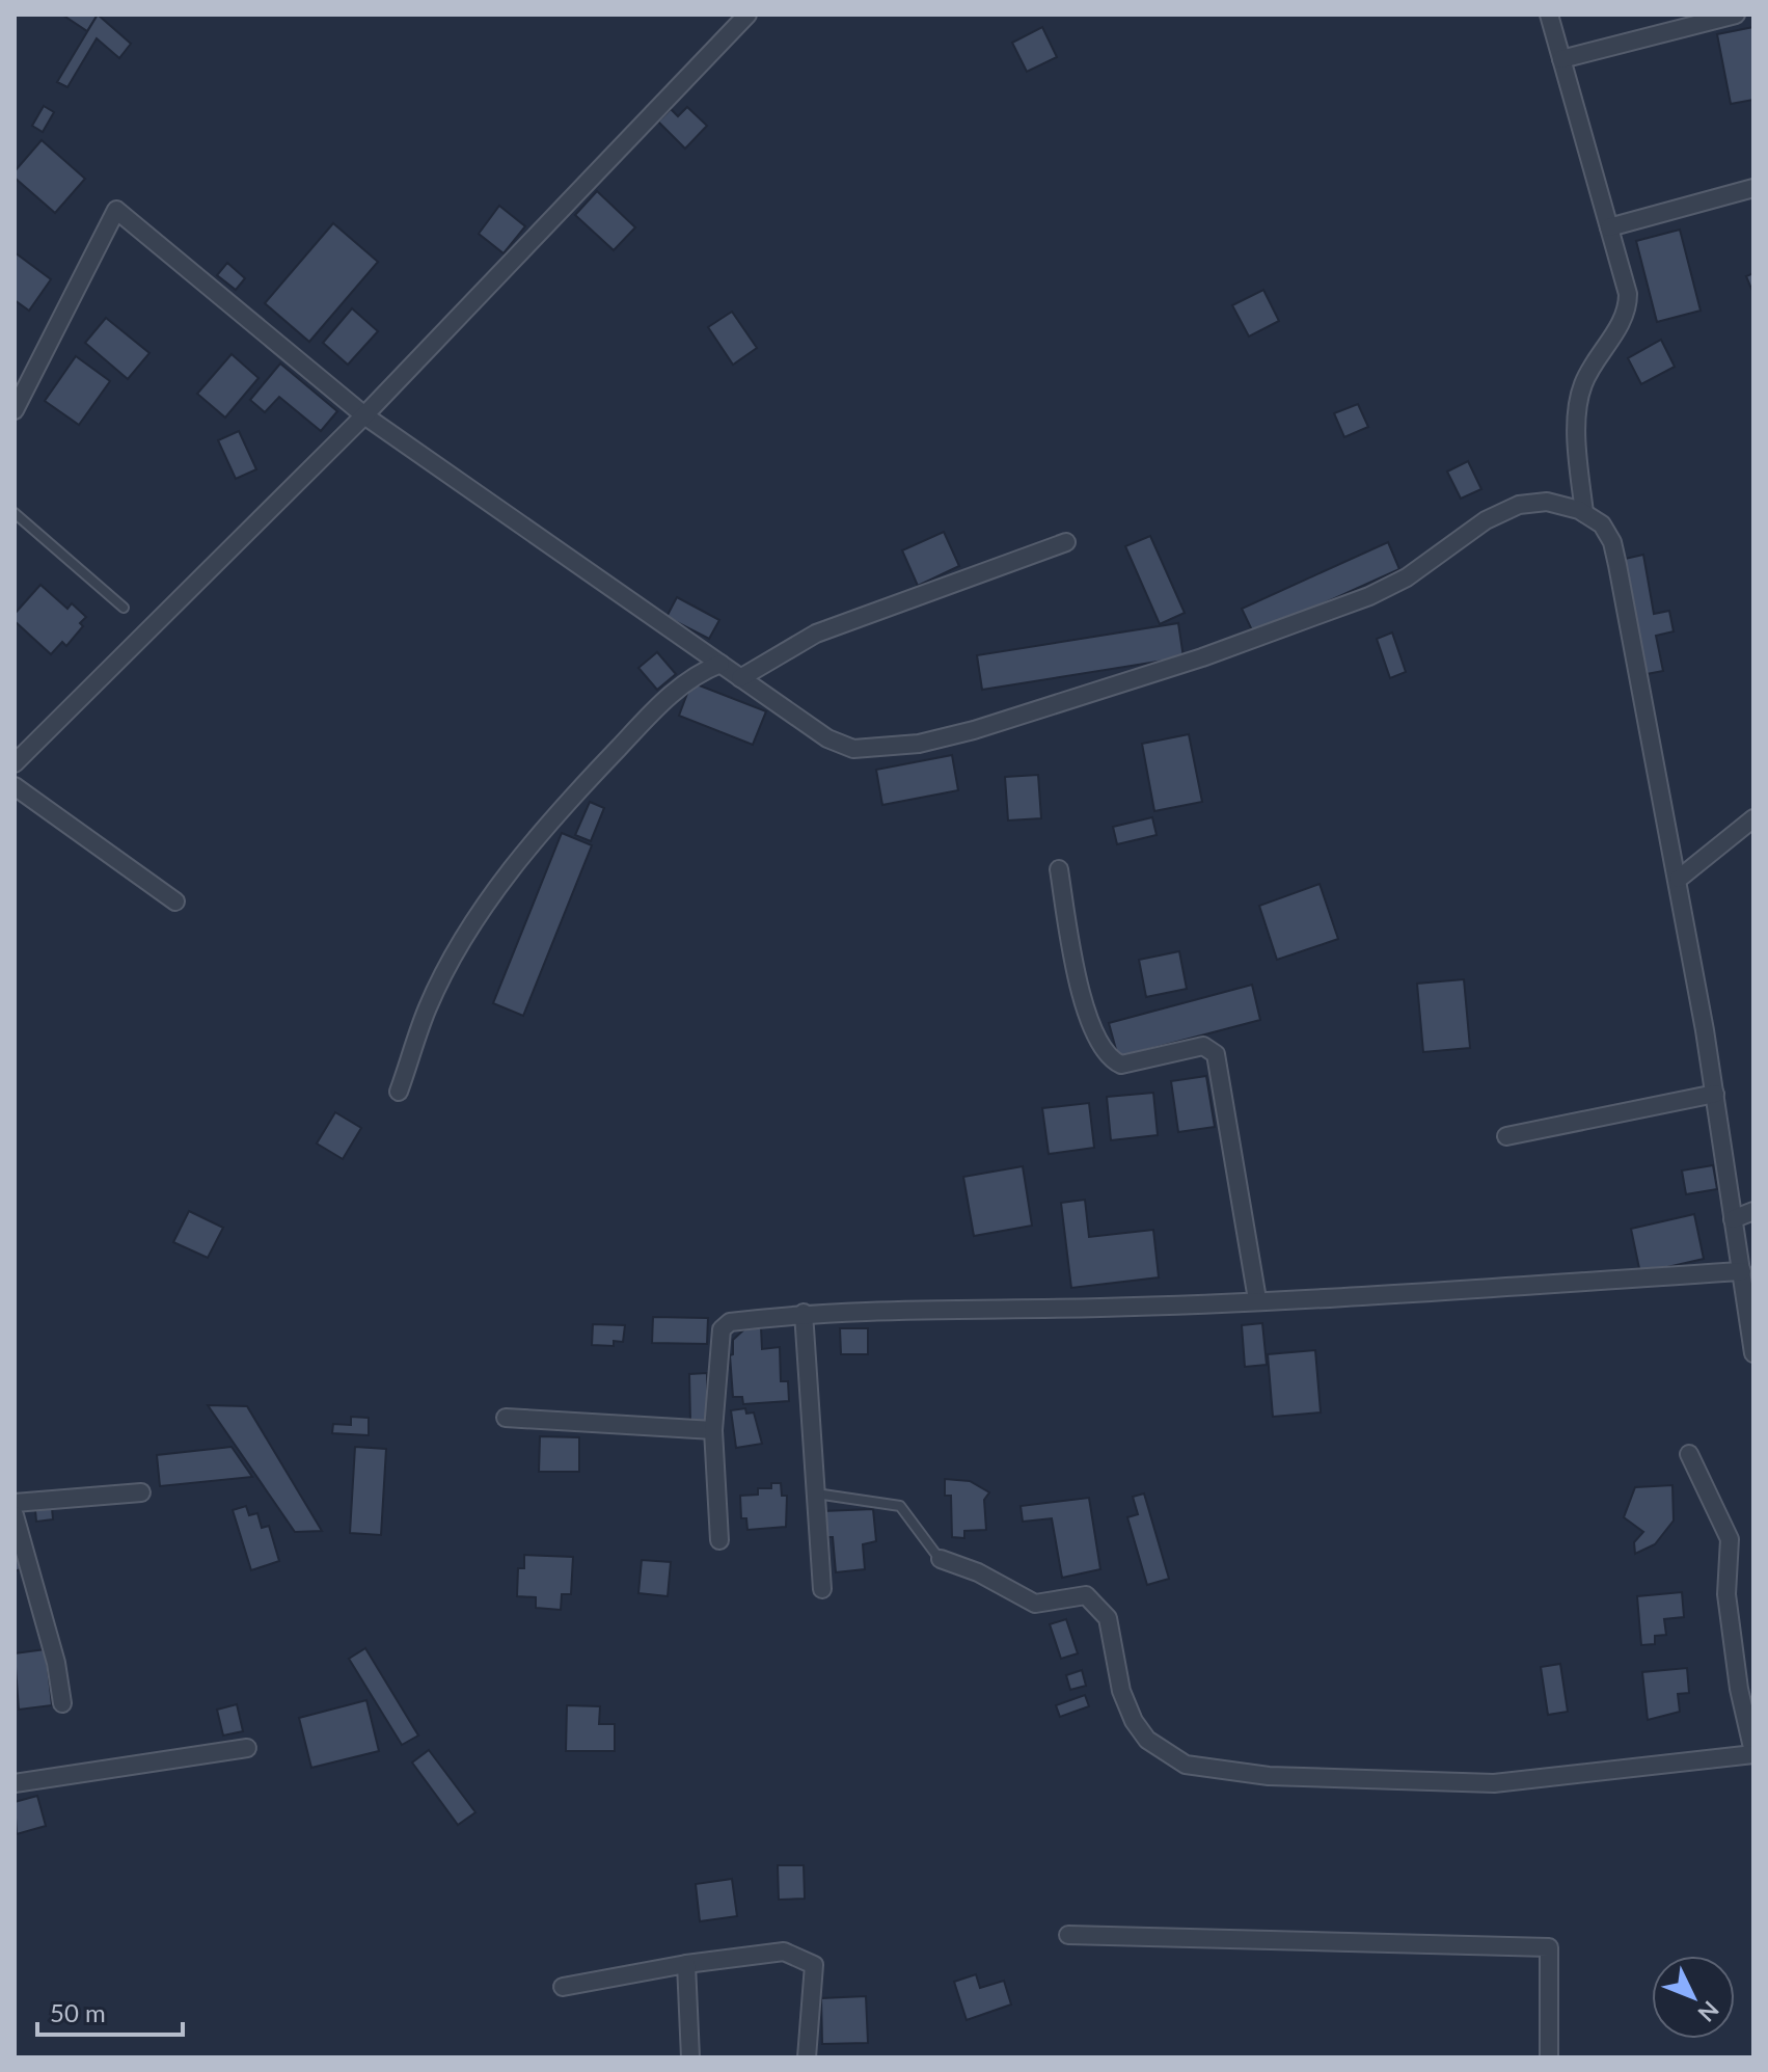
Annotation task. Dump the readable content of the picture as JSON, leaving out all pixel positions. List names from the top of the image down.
{
  "scale_bar": "50 m",
  "north": "bottom right"
}
